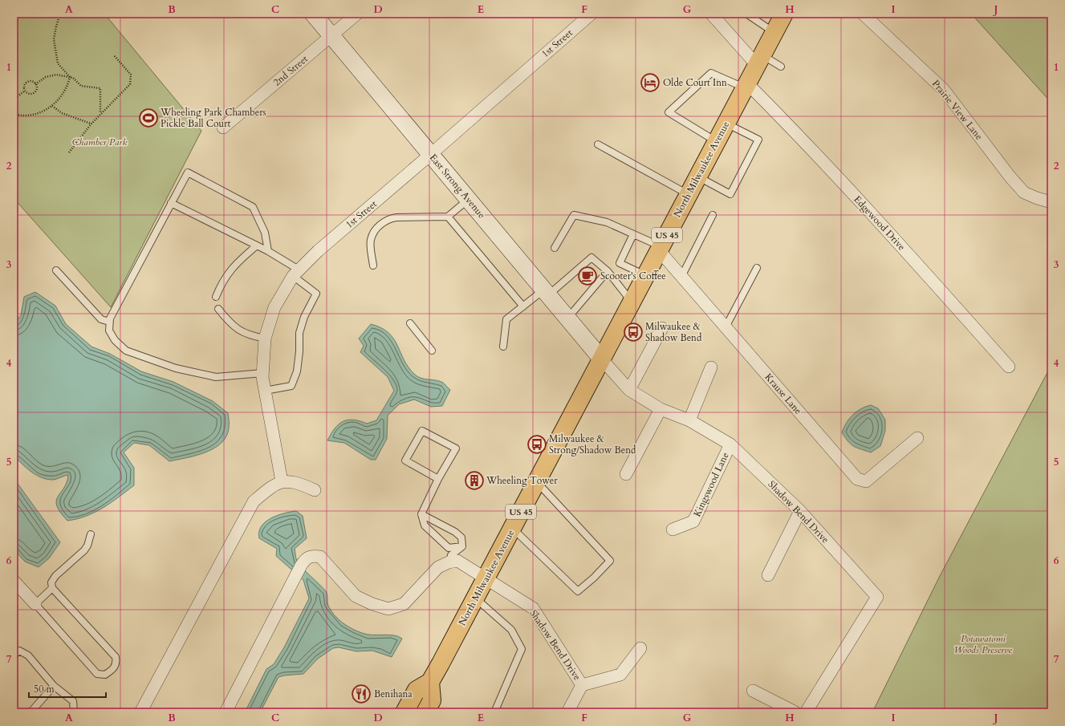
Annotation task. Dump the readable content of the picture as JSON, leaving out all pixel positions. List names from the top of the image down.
{
  "streets": {
    "main road": ["North Milwaukee Avenue", "US 45"],
    "street": [
      "1st Street",
      "2nd Street",
      "Prairie View Lane",
      "East Strong Avenue",
      "Edgewood Drive",
      "Krause Lane",
      "Kingswood Lane",
      "Shadow Bend Drive"
    ]
  },
  "crossings": [
    ["1st Street", "East Strong Avenue"],
    ["2nd Street", "East Strong Avenue"],
    ["North Milwaukee Avenue", "East Strong Avenue"],
    ["North Milwaukee Avenue", "Edgewood Drive"],
    ["North Milwaukee Avenue", "Krause Lane"],
    ["North Milwaukee Avenue", "Shadow Bend Drive"],
    ["East Strong Avenue", "Shadow Bend Drive"],
    ["Kingswood Lane", "Shadow Bend Drive"]
  ],
  "parks": ["Chamber Park", "Potawatomi Woods Preserve"],
  "places": {
    "hotel": ["Olde Court Inn"],
    "sports": ["Wheeling Park Chambers Pickle Ball Court"],
    "cafe": ["Scooter's Coffee"],
    "bus stop": ["Milwaukee & Shadow Bend", "Milwaukee & Strong/Shadow Bend"],
    "building": ["Wheeling Tower"],
    "restaurant": ["Benihana"]
  },
  "scale_bar": "50 m",
  "grid": {
    "columns": [
      "A",
      "B",
      "C",
      "D",
      "E",
      "F",
      "G",
      "H",
      "I",
      "J"
    ],
    "rows": [
      "1",
      "2",
      "3",
      "4",
      "5",
      "6",
      "7"
    ]
  }
}
